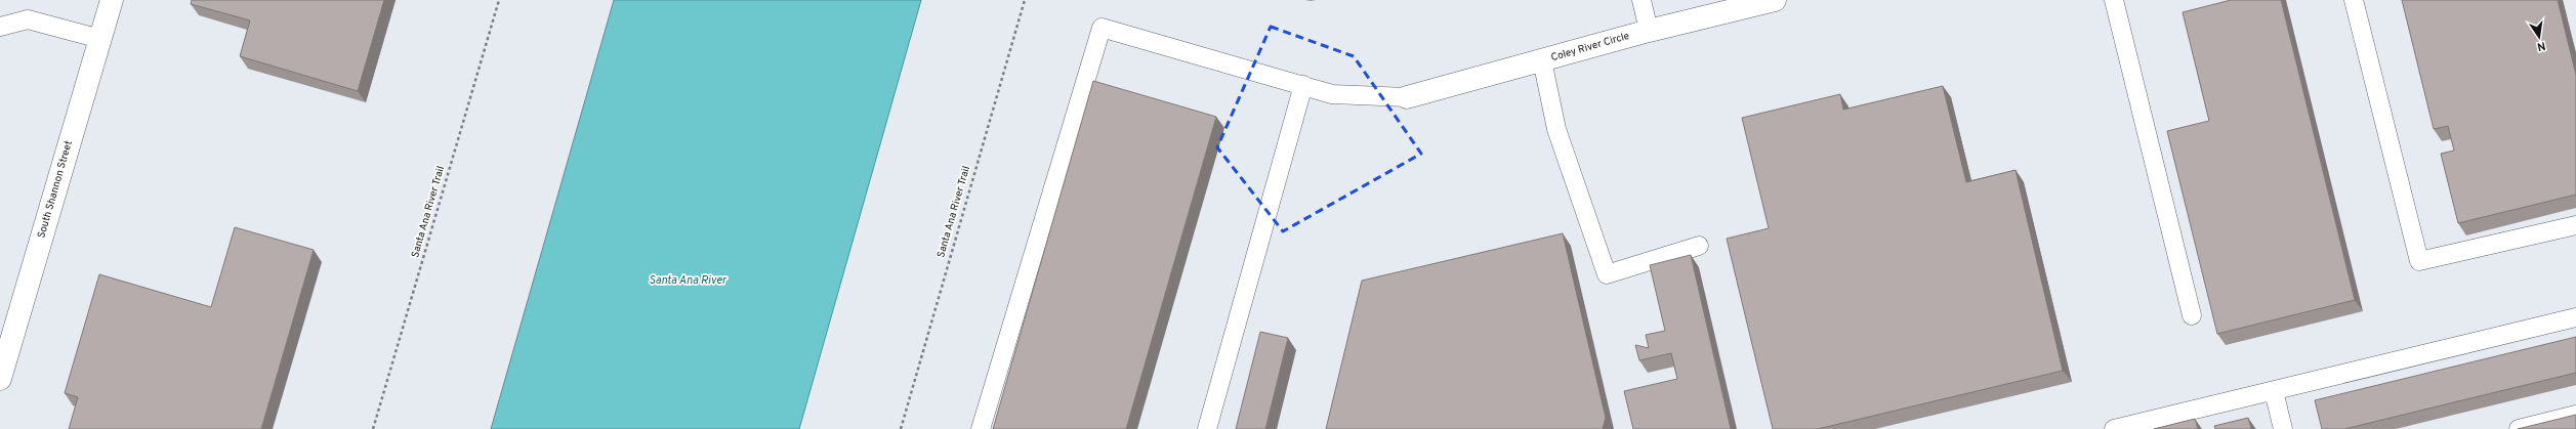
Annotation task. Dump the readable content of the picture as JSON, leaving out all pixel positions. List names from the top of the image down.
{
  "streets": {
    "street": ["Coley River Circle", "South Shannon Street"],
    "path": ["Santa Ana River Trail"]
  },
  "water": ["Santa Ana River"],
  "north": "bottom"
}
